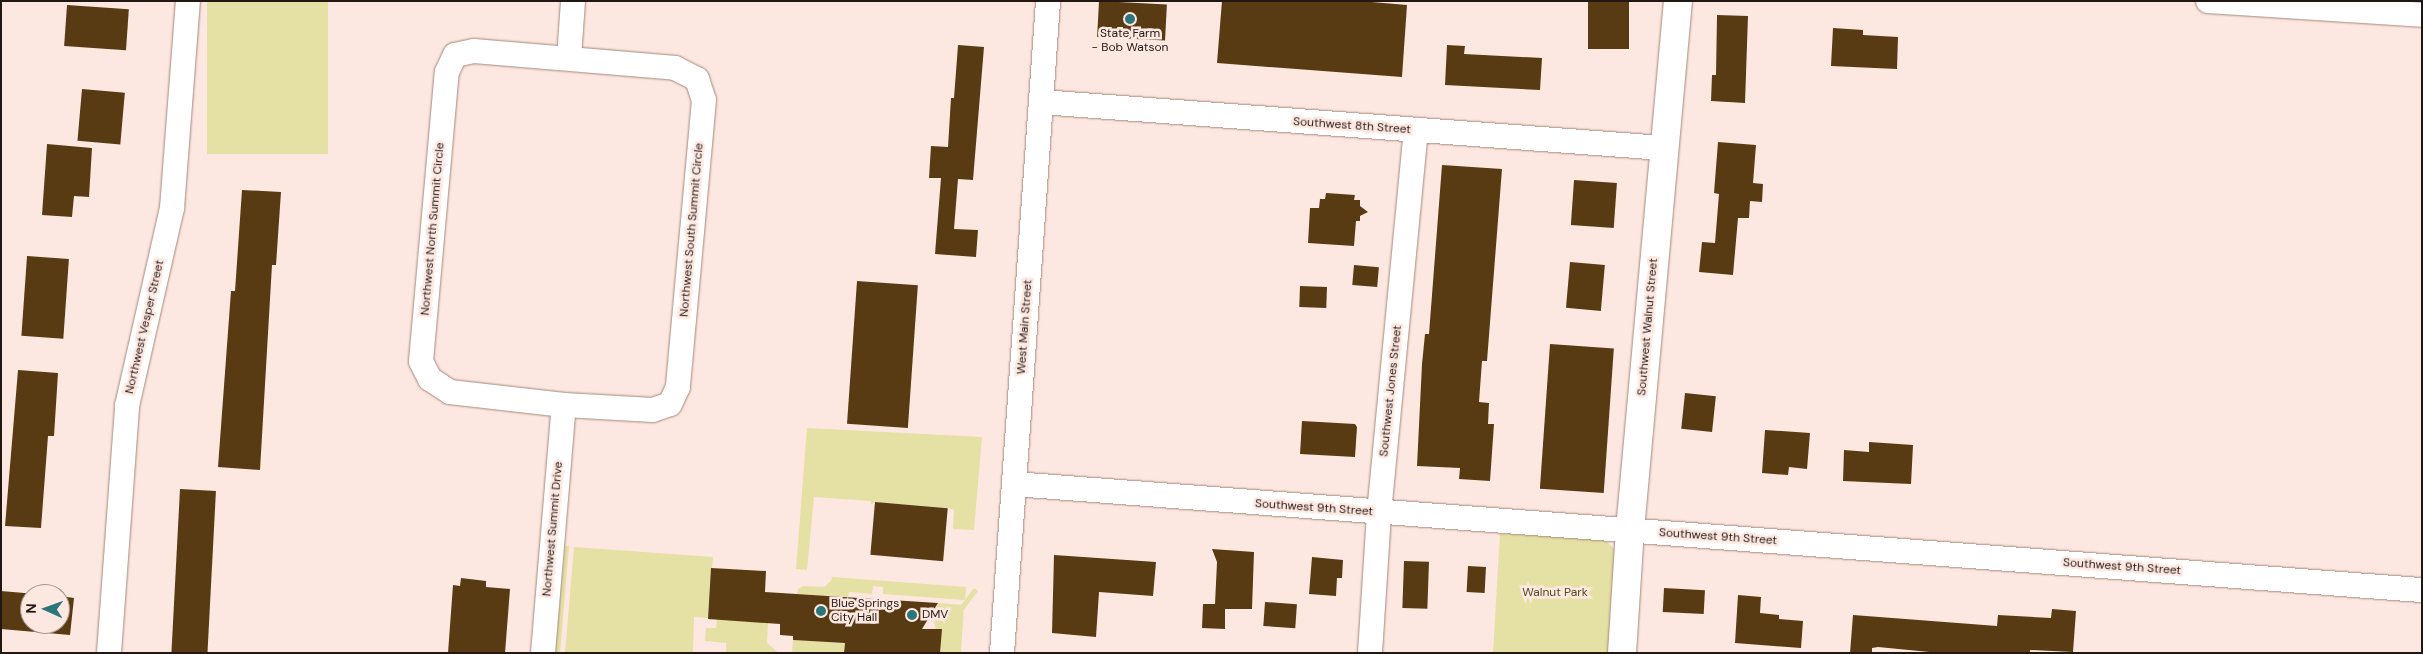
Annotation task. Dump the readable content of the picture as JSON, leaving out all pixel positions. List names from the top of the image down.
{
  "streets": {
    "street": [
      "Southwest 8th Street",
      "Northwest North Summit Circle",
      "Northwest South Summit Circle",
      "Northwest Vesper Street",
      "West Main Street",
      "Southwest Walnut Street",
      "Southwest Jones Street",
      "Southwest 9th Street",
      "Northwest Summit Drive"
    ]
  },
  "crossings": [
    ["Southwest 8th Street", "West Main Street"],
    ["Southwest 8th Street", "Southwest Walnut Street"],
    ["Southwest 8th Street", "Southwest Jones Street"],
    ["Northwest North Summit Circle", "Northwest South Summit Circle"],
    ["Northwest North Summit Circle", "Northwest Summit Drive"],
    ["Northwest South Summit Circle", "Northwest Summit Drive"],
    ["West Main Street", "Southwest 9th Street"],
    ["Southwest Walnut Street", "Southwest 9th Street"],
    ["Southwest Jones Street", "Southwest 9th Street"]
  ],
  "parks": ["Walnut Park"],
  "places": ["State Farm - Bob Watson", "Blue Springs City Hall", "DMV"],
  "north": "left"
}
